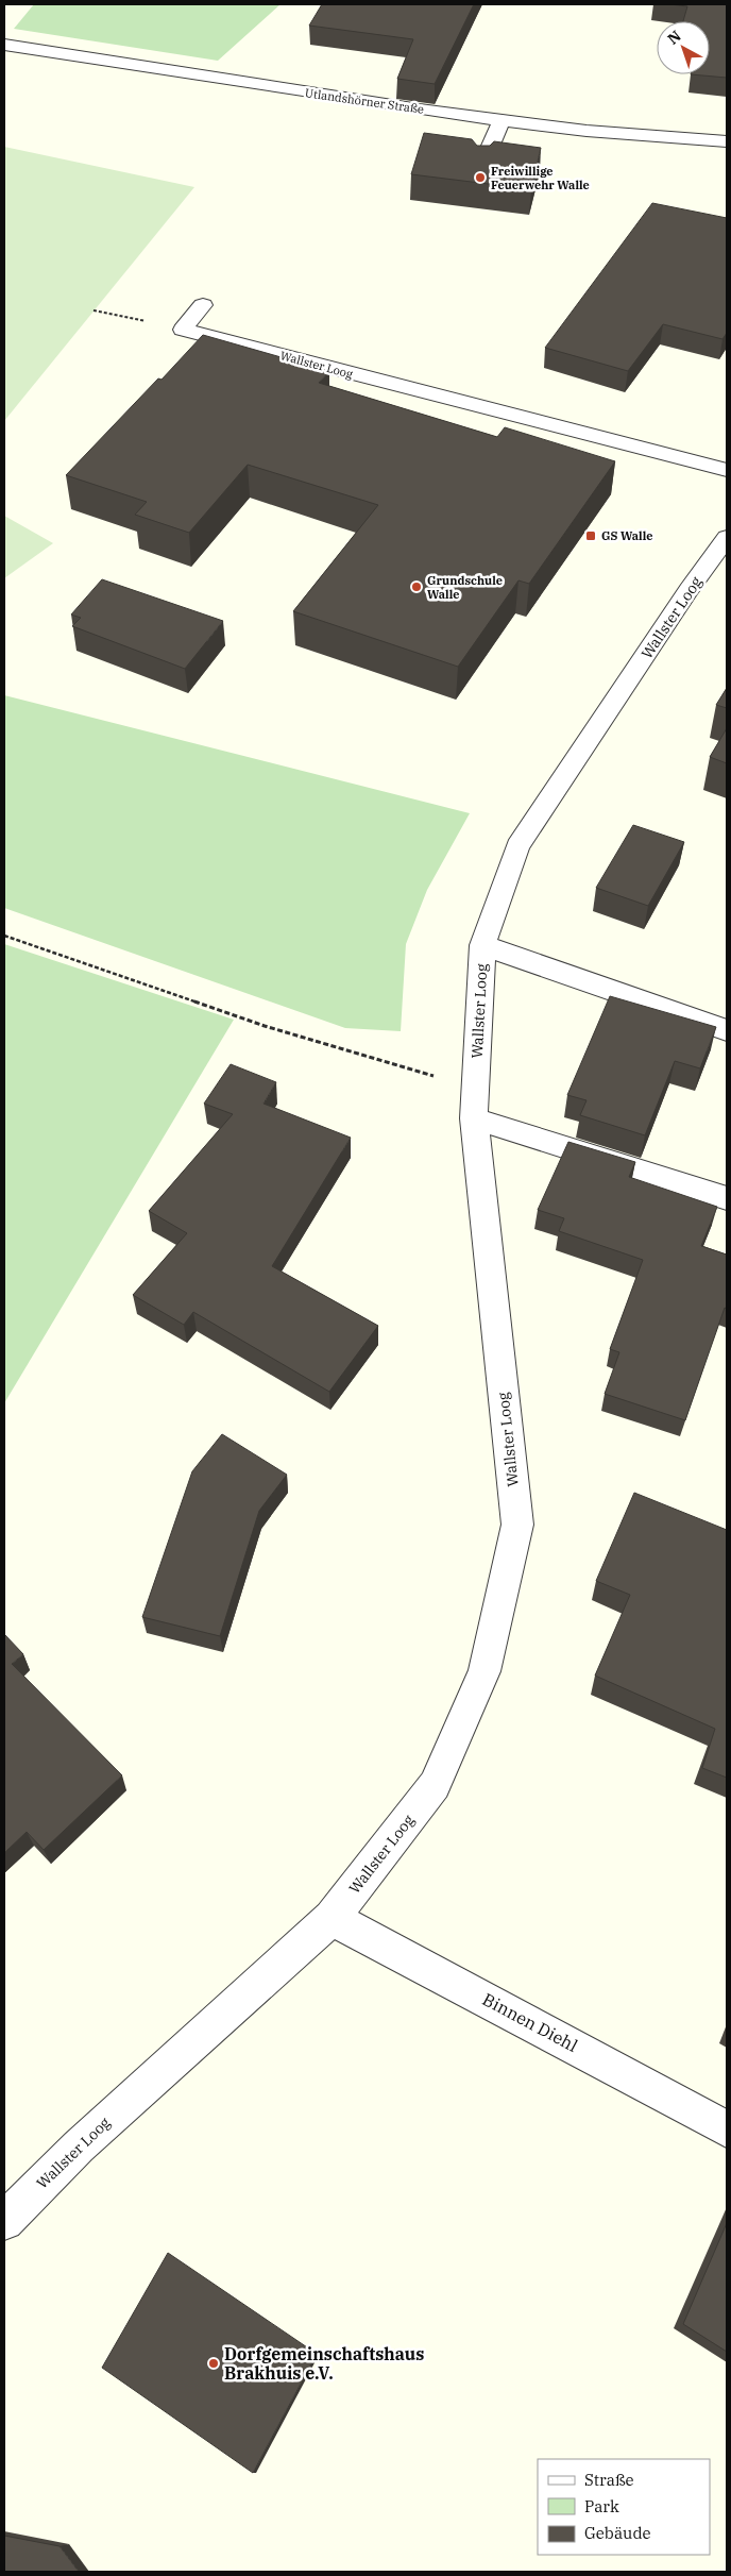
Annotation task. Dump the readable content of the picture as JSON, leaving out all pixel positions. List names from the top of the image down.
{
  "streets": {
    "street": ["Utlandshörner Straße", "Wallster Loog", "Binnen Diehl"]
  },
  "crossings": [
    ["Wallster Loog", "Binnen Diehl"]
  ],
  "places": {
    "other": ["Freiwillige Feuerwehr Walle", "Grundschule Walle", "Dorfgemeinschaftshaus Brakhuis e.V."],
    "transit": ["GS Walle"]
  },
  "legend": ["Straße", "Park", "Gebäude"],
  "north": "top left"
}
